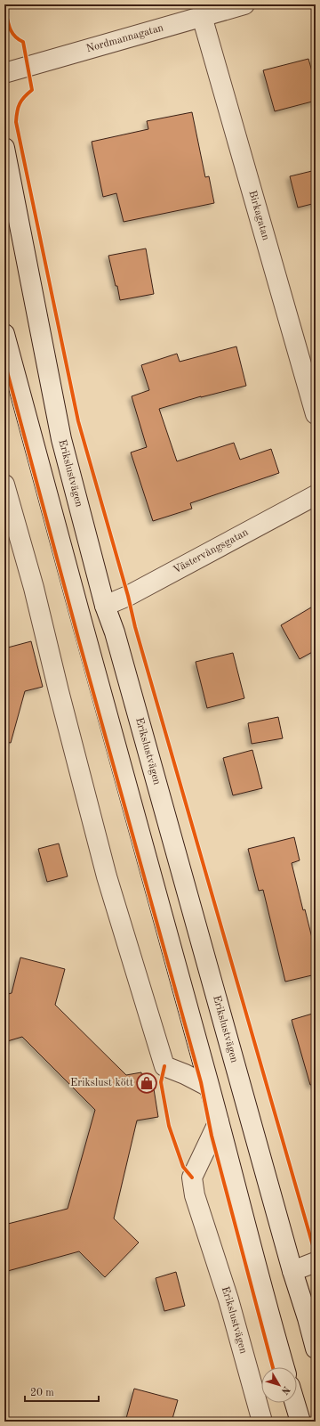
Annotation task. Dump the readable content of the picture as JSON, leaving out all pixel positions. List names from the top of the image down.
{
  "streets": {
    "street": [
      "Nordmannagatan",
      "Birkagatan",
      "Erikslustvägen",
      "Västervångsgatan"
    ]
  },
  "crossings": [
    ["Nordmannagatan", "Birkagatan"],
    ["Erikslustvägen", "Västervångsgatan"]
  ],
  "places": {
    "shop": ["Erikslust kött"]
  },
  "scale_bar": "20 m",
  "north": "bottom right"
}
